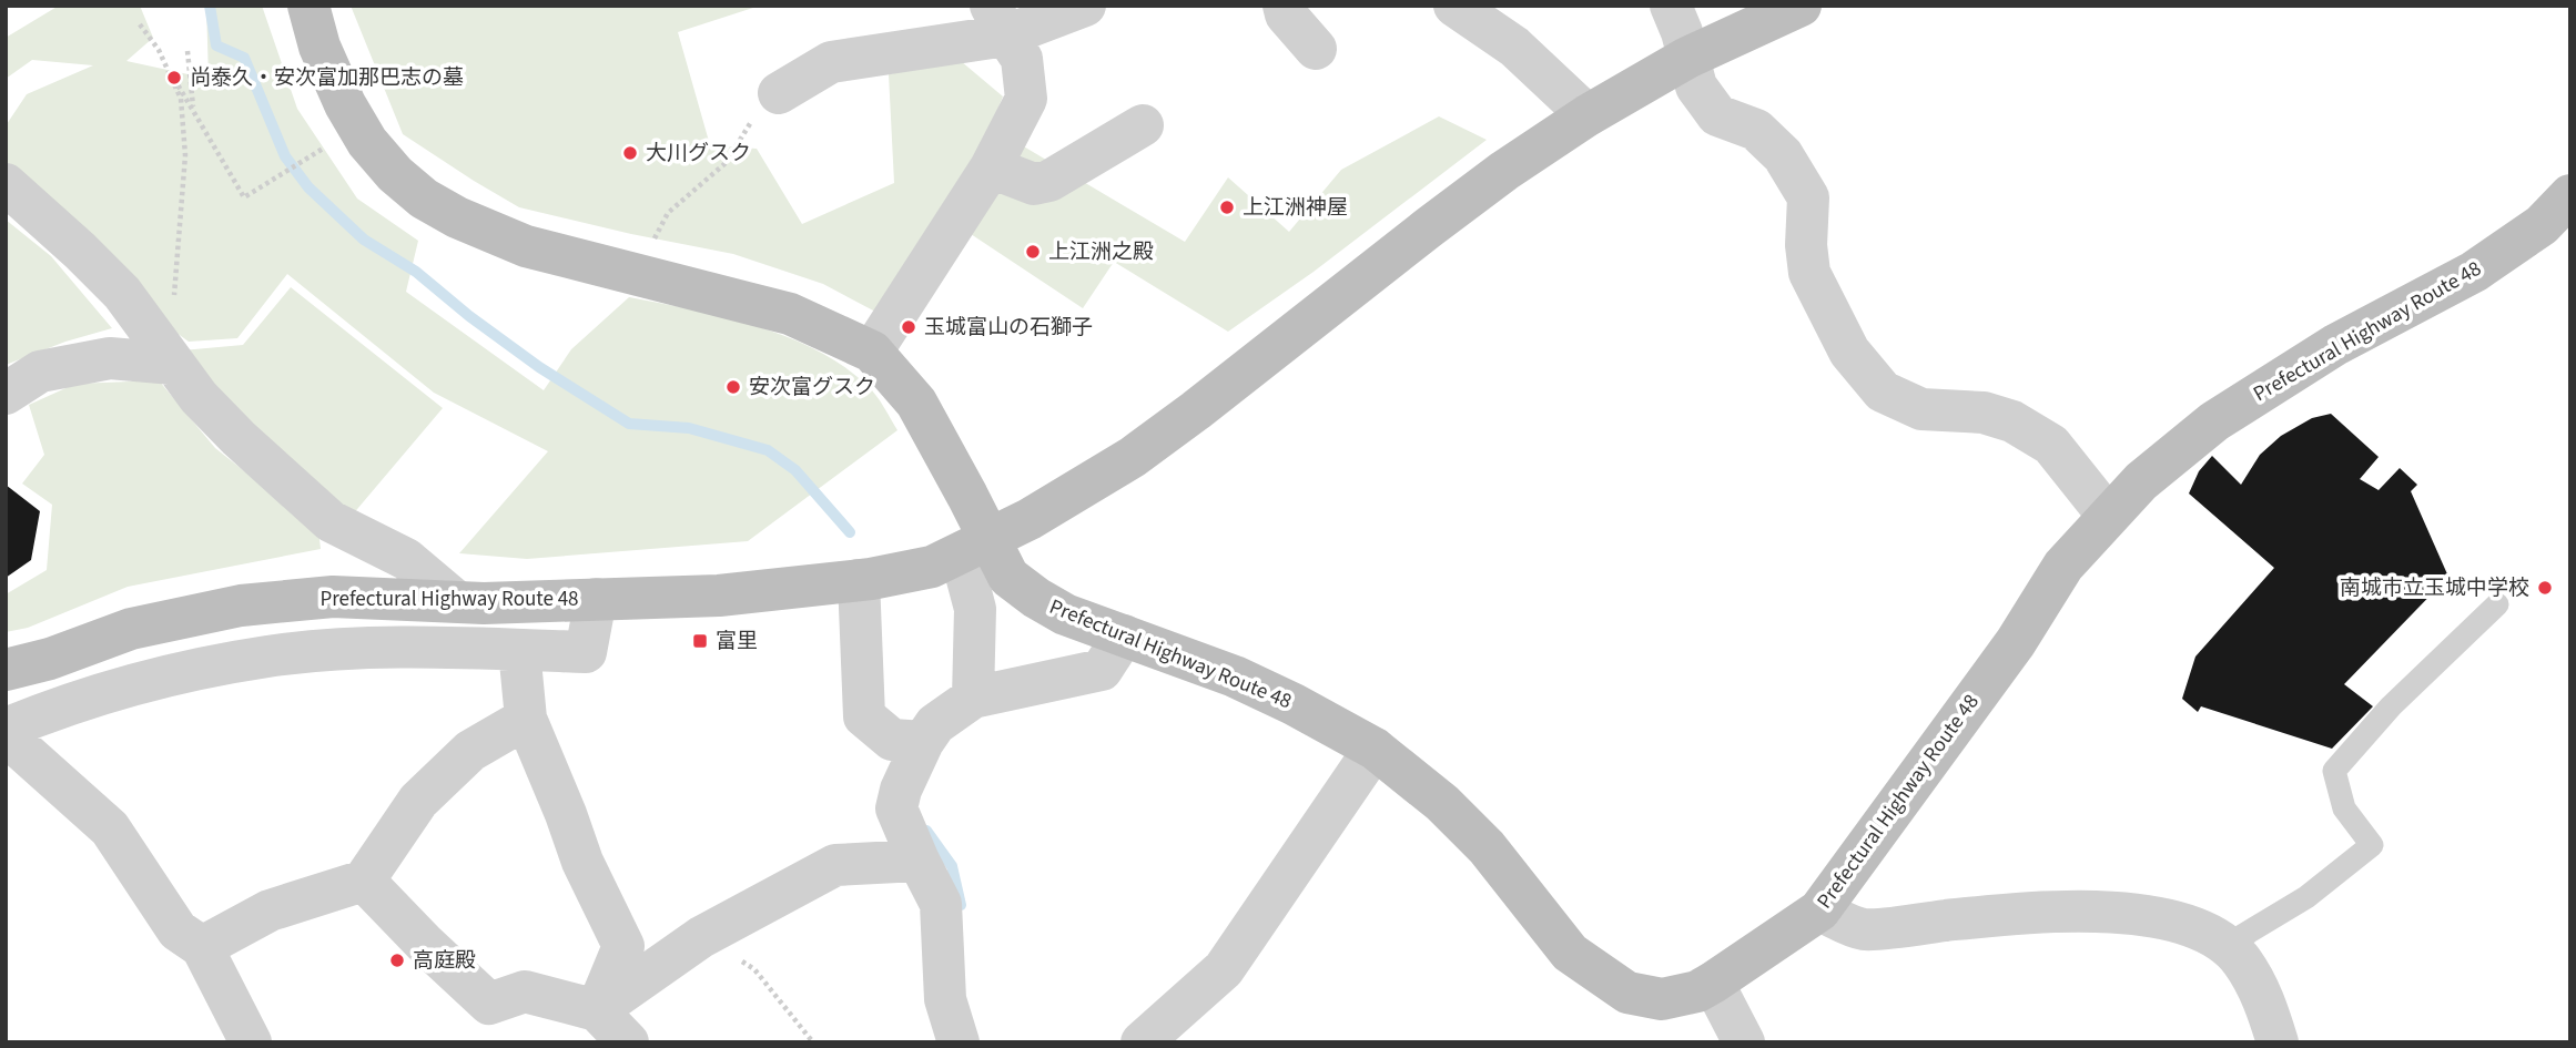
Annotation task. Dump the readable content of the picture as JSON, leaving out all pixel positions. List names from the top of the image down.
{
  "streets": {
    "main road": ["Prefectural Highway Route 48"]
  },
  "places": {
    "other": [
      "尚泰久・安次富加那巴志の墓",
      "大川グスク",
      "上江洲神屋",
      "上江洲之殿",
      "玉城富山の石獅子",
      "安次富グスク",
      "南城市立玉城中学校",
      "高庭殿"
    ],
    "transit": ["富里"]
  }
}
